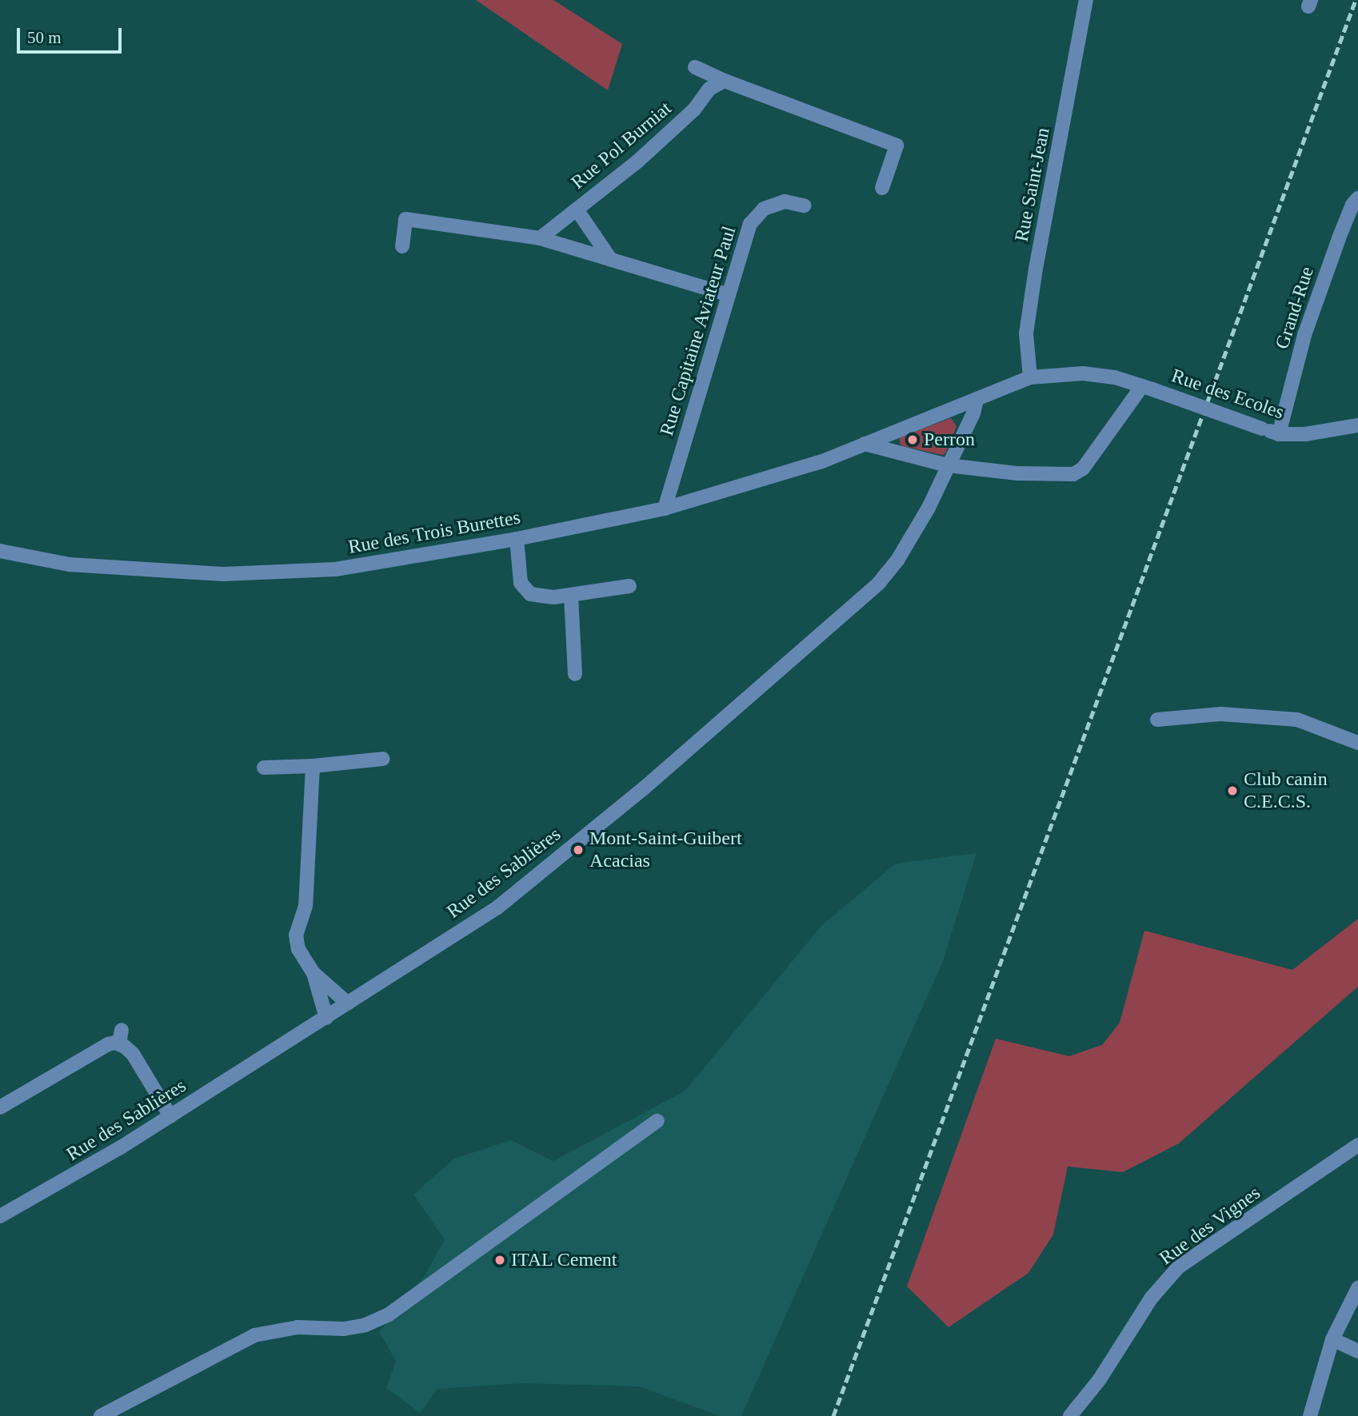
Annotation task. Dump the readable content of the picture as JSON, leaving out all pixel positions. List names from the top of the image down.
{
  "streets": {
    "street": [
      "Rue Pol Burniat",
      "Rue Saint-Jean",
      "Grand-Rue",
      "Rue Capitaine Aviateur Paul",
      "Rue des Ecoles",
      "Rue des Trois Burettes",
      "Rue des Sablières",
      "Rue des Vignes"
    ]
  },
  "crossings": [
    ["Rue Saint-Jean", "Rue des Ecoles"],
    ["Grand-Rue", "Rue des Ecoles"],
    ["Rue Capitaine Aviateur Paul", "Rue des Trois Burettes"],
    ["Rue des Ecoles", "Rue des Trois Burettes"],
    ["Rue des Ecoles", "Rue des Sablières"],
    ["Rue des Trois Burettes", "Rue des Sablières"]
  ],
  "places": [
    "Perron",
    "Club canin C.E.C.S.",
    "Mont-Saint-Guibert Acacias",
    "ITAL Cement"
  ],
  "scale_bar": "50 m"
}
